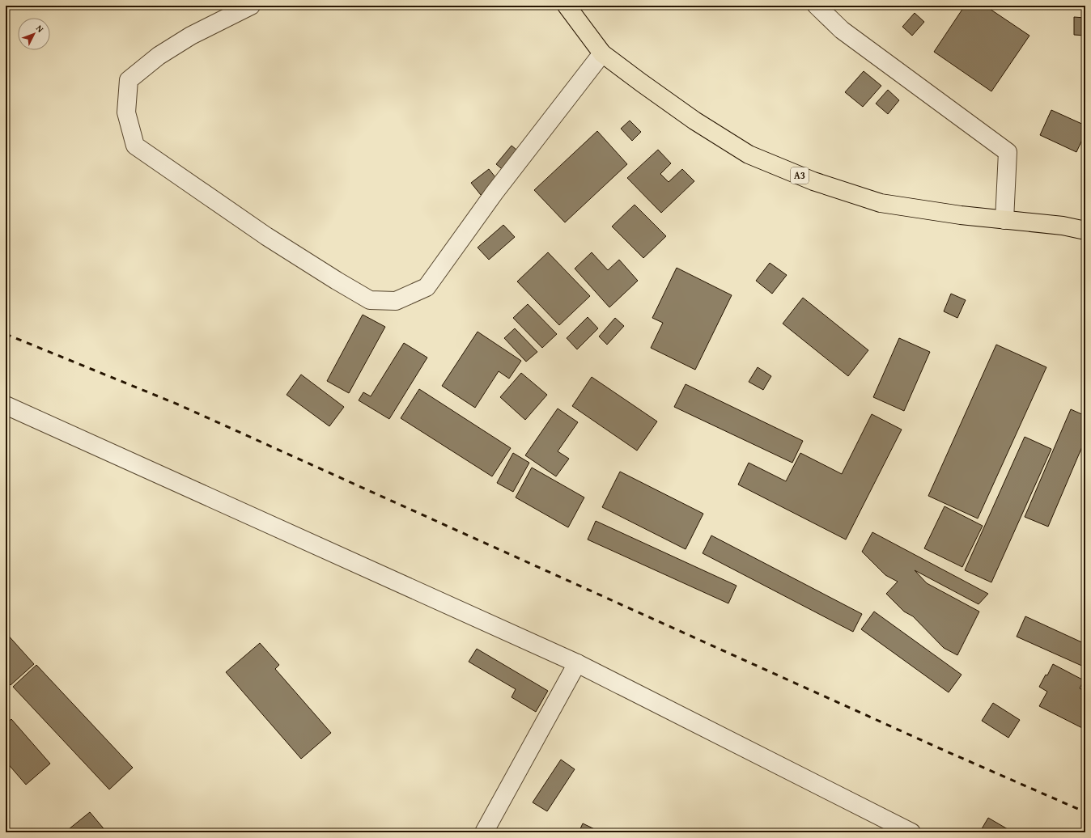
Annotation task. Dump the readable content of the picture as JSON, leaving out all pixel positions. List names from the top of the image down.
{
  "streets": {
    "highway": ["A3"]
  },
  "north": "top right"
}
